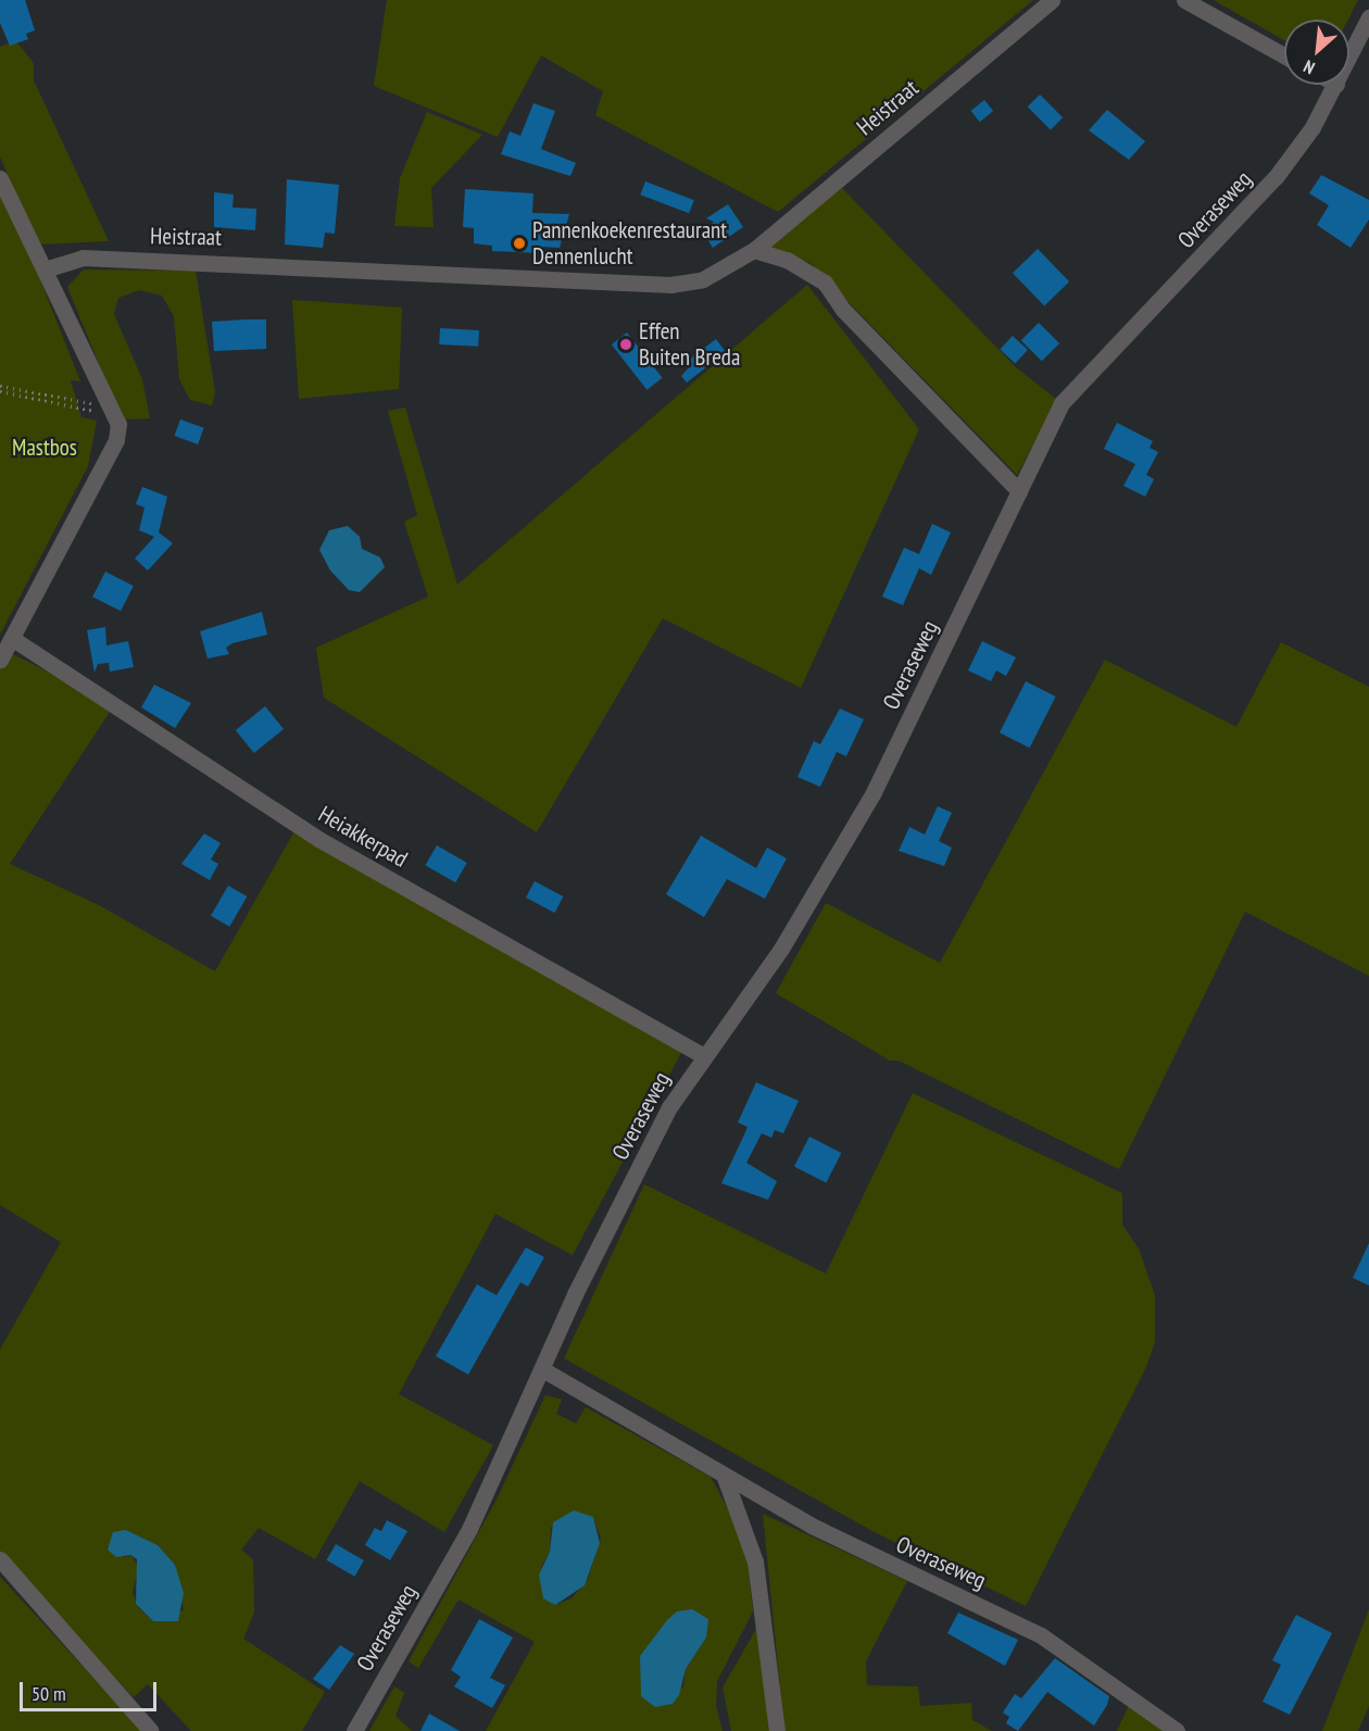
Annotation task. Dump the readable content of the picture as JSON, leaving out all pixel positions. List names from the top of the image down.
{
  "streets": {
    "street": ["Heistraat", "Overaseweg", "Heiakkerpad"]
  },
  "crossings": [
    ["Overaseweg", "Heiakkerpad"]
  ],
  "parks": ["Mastbos"],
  "places": ["Pannenkoekenrestaurant Dennenlucht", "Effen Buiten Breda"],
  "scale_bar": "50 m",
  "north": "bottom left"
}
